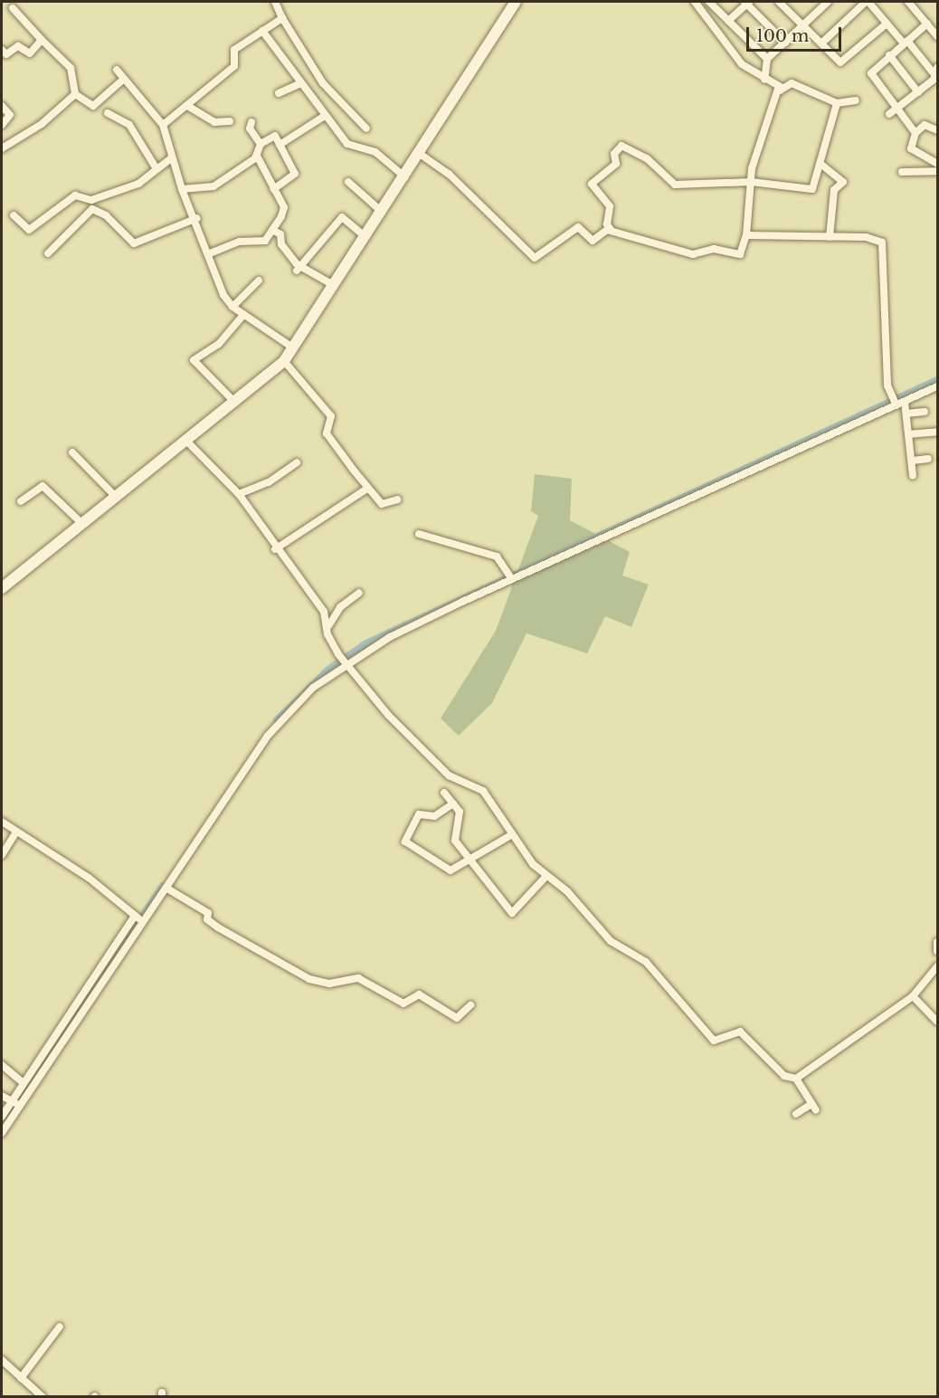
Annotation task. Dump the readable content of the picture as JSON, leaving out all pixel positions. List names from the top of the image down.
{
  "scale_bar": "100 m"
}
